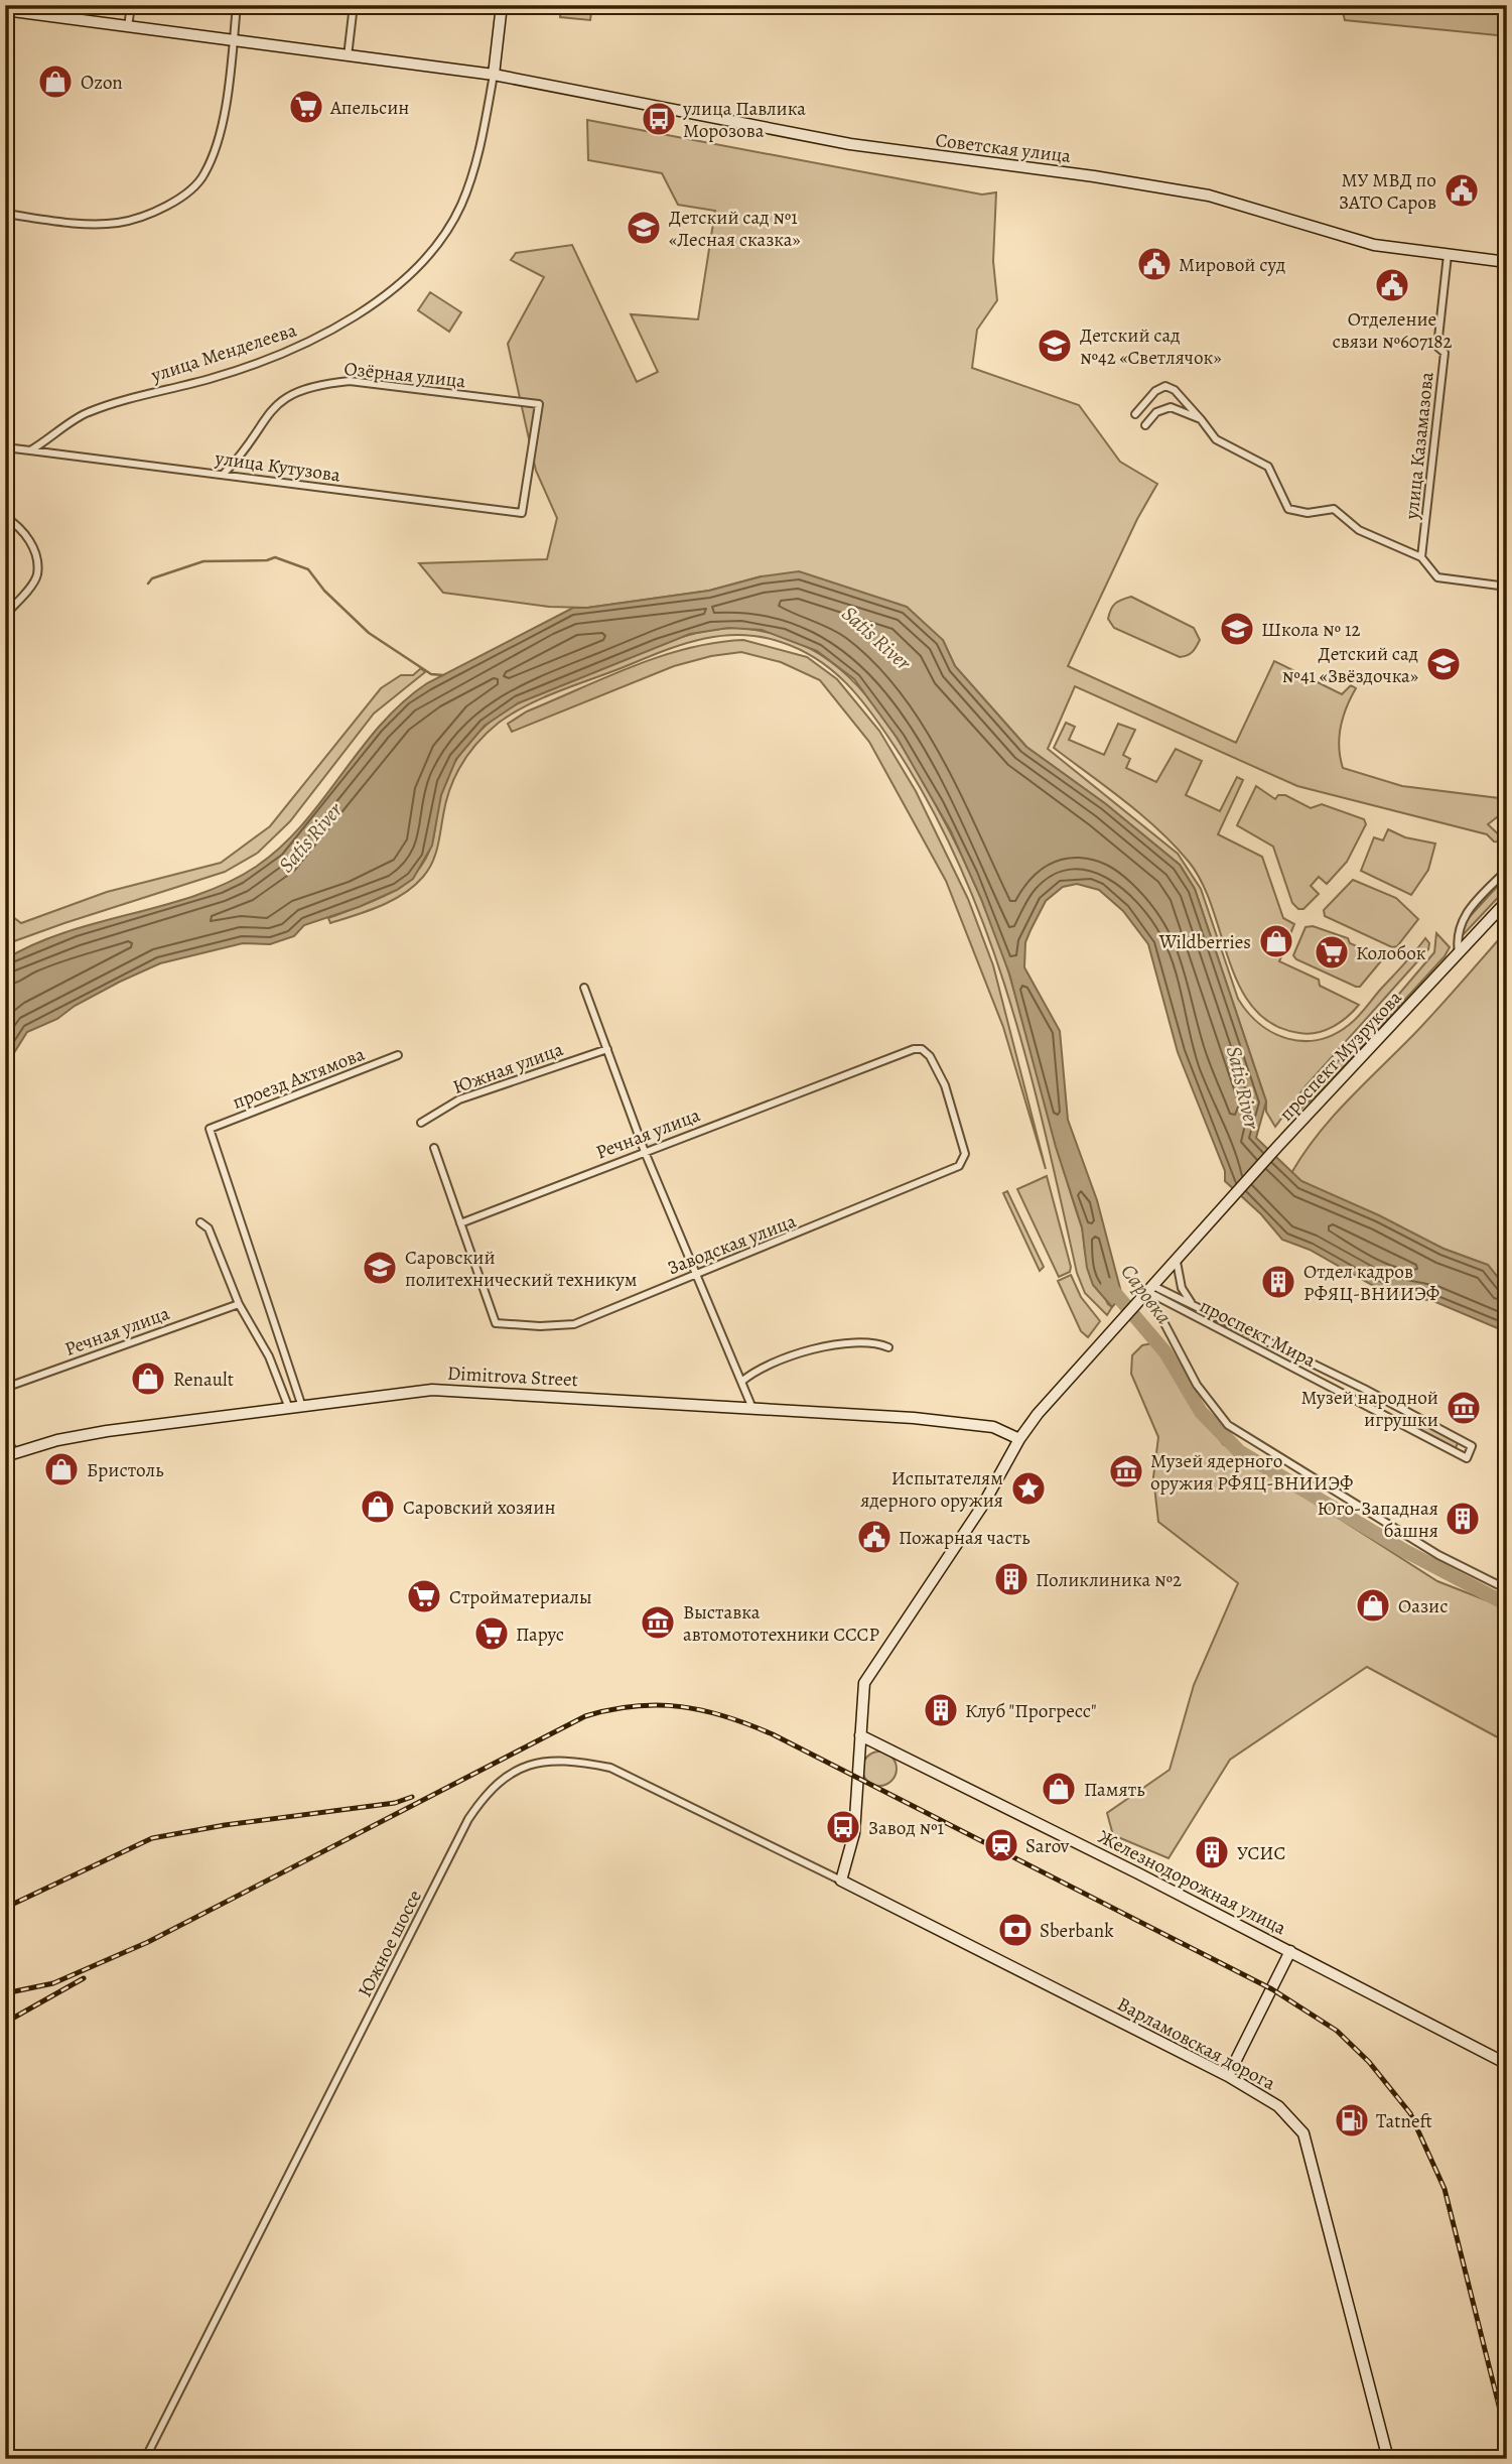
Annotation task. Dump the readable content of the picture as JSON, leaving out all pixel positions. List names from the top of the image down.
{
  "streets": {
    "street": [
      "Советская улица",
      "улица Менделеева",
      "Озёрная улица",
      "улица Казамазова",
      "улица Кутузова",
      "проспект Музрукова",
      "Южная улица",
      "проезд Ахтямова",
      "Речная улица",
      "Заводская улица",
      "проспект Мира",
      "Dimitrova Street",
      "Железнодорожная улица",
      "Южное шоссе",
      "Варламовская дорога"
    ]
  },
  "crossings": [
    ["Советская улица", "улица Менделеева"],
    ["Советская улица", "улица Казамазова"],
    ["улица Менделеева", "улица Кутузова"],
    ["Озёрная улица", "улица Кутузова"],
    ["проспект Музрукова", "проспект Мира"],
    ["проспект Музрукова", "Dimitrova Street"],
    ["проспект Музрукова", "Железнодорожная улица"],
    ["проспект Музрукова", "Южное шоссе"],
    ["проспект Музрукова", "Варламовская дорога"],
    ["проезд Ахтямова", "Dimitrova Street"],
    ["Речная улица", "Заводская улица"],
    ["Южное шоссе", "Варламовская дорога"]
  ],
  "water": ["Satis River", "Саровка"],
  "places": {
    "shop": [
      "Ozon",
      "Wildberries",
      "Renault",
      "Бристоль",
      "Саровский хозяин",
      "Оазис",
      "Память"
    ],
    "supermarket": [
      "Апельсин",
      "Колобок",
      "Стройматериалы",
      "Парус"
    ],
    "bus stop": ["улица Павлика Морозова", "Завод №1"],
    "public building": [
      "МУ МВД по ЗАТО Саров",
      "Мировой суд",
      "Отделение связи №607182",
      "Пожарная часть"
    ],
    "school or university": [
      "Детский сад №1 «Лесная сказка»",
      "Детский сад №42 «Светлячок»",
      "Школа № 12",
      "Детский сад №41 «Звёздочка»",
      "Саровский политехнический техникум"
    ],
    "building": [
      "Отдел кадров РФЯЦ-ВНИИЭФ",
      "Юго-Западная башня",
      "Поликлиника №2",
      "Клуб \"Прогресс\"",
      "УСИС"
    ],
    "museum": ["Музей народной игрушки", "Музей ядерного оружия РФЯЦ-ВНИИЭФ", "Выставка автомототехники СССР"],
    "place": ["Испытателям ядерного оружия"],
    "station": ["Sarov"],
    "bank": ["Sberbank"],
    "fuel station": ["Tatneft"]
  }
}
